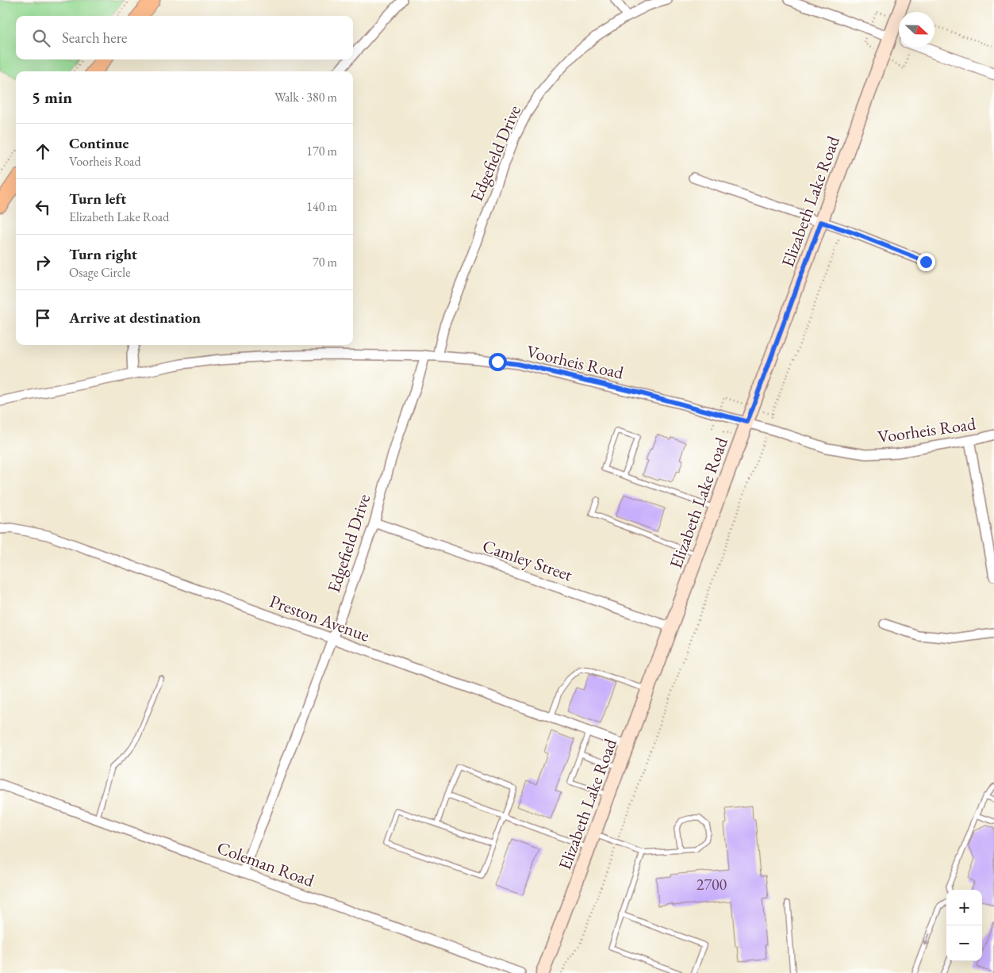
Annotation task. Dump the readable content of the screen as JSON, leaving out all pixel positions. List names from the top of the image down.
{
  "streets": {
    "main road": ["Elizabeth Lake Road"],
    "street": [
      "Edgefield Drive",
      "Voorheis Road",
      "Camley Street",
      "Preston Avenue",
      "Coleman Road"
    ]
  },
  "crossings": [
    ["Edgefield Drive", "Voorheis Road"],
    ["Edgefield Drive", "Camley Street"],
    ["Edgefield Drive", "Preston Avenue"],
    ["Edgefield Drive", "Coleman Road"],
    ["Elizabeth Lake Road", "Voorheis Road"],
    ["Elizabeth Lake Road", "Camley Street"],
    ["Elizabeth Lake Road", "Preston Avenue"]
  ],
  "house_numbers": ["2700"],
  "north": "right",
  "page": {
    "search": "Search here",
    "heading": ["5 min", "Walk · 380 m"],
    "list": [
      ["Continue", "Voorheis Road", "170 m"],
      ["Turn left", "Elizabeth Lake Road", "140 m"],
      ["Turn right", "Osage Circle", "70 m"],
      "Arrive at destination"
    ],
    "map_buttons": ["+", "−"]
  }
}
